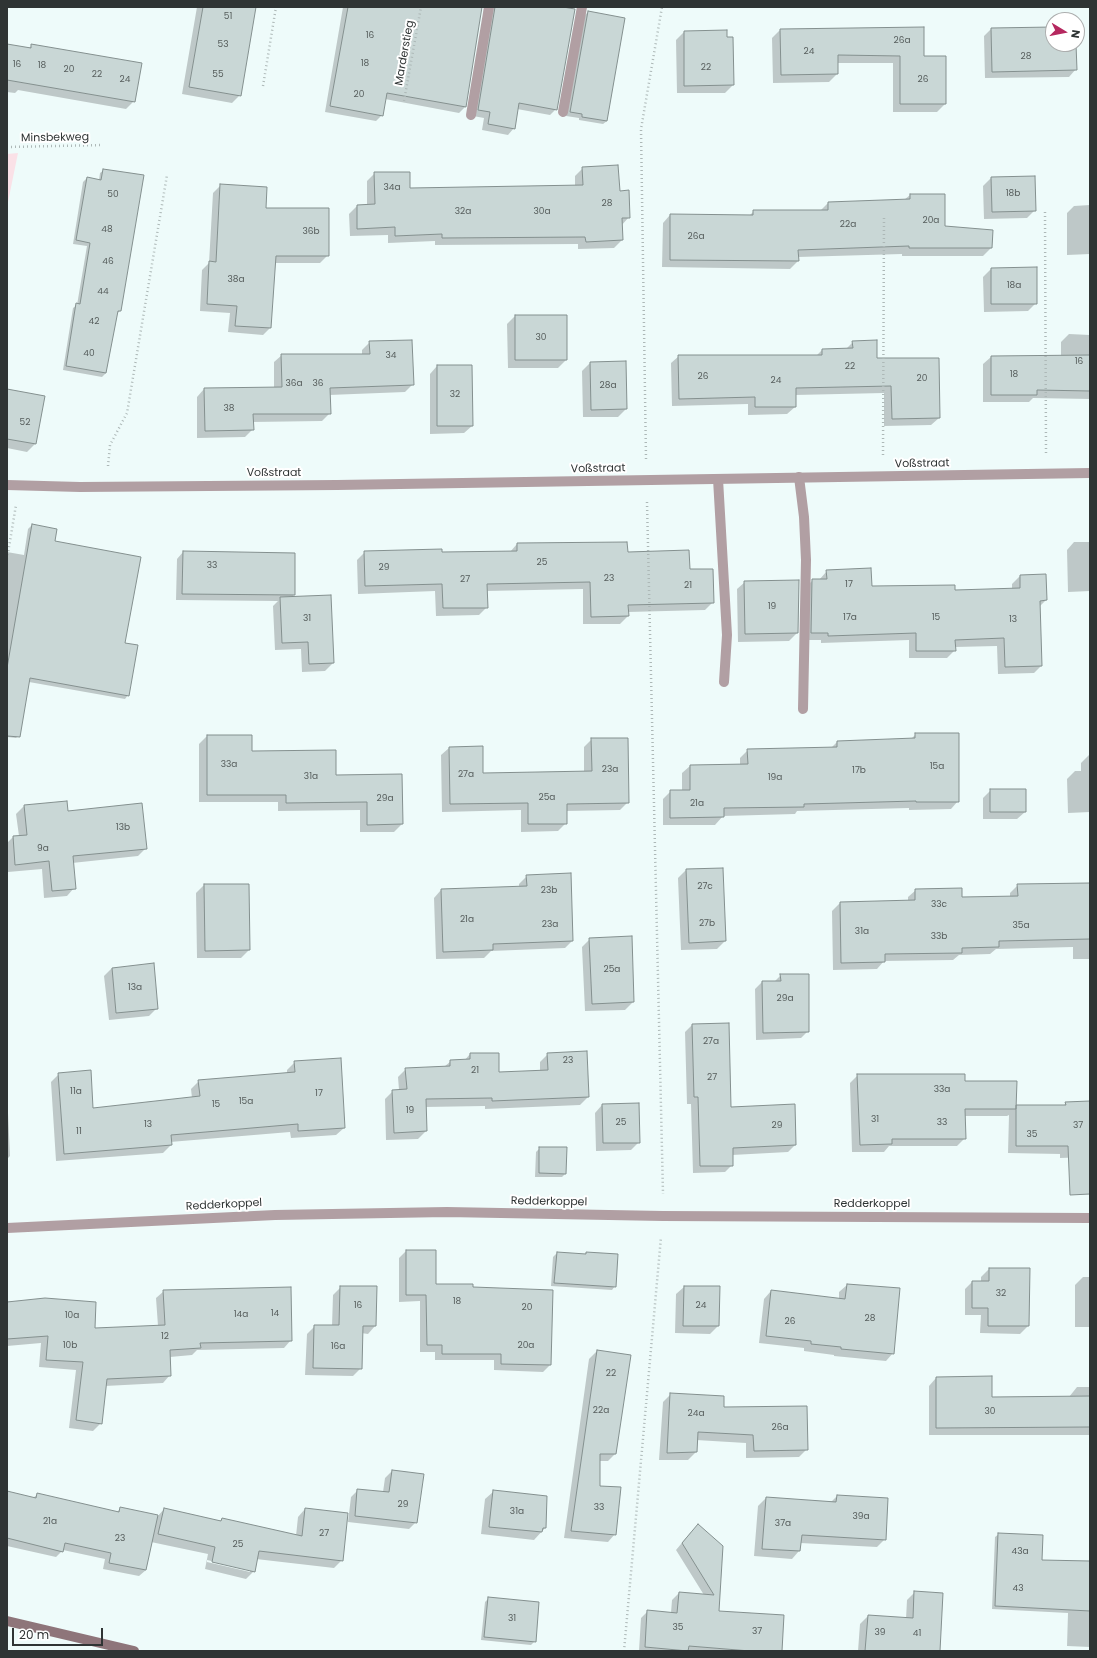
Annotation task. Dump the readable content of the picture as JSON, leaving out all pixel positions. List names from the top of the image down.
{
  "streets": {
    "street": ["Voßstraat", "Redderkoppel"],
    "path": ["Marderstieg", "Minsbekweg"]
  },
  "house_numbers": [
    "51",
    "16",
    "26a",
    "53",
    "24",
    "28",
    "18",
    "16",
    "18",
    "22",
    "20",
    "22",
    "55",
    "24",
    "26",
    "20",
    "34a",
    "18b",
    "50",
    "28",
    "32a",
    "30a",
    "20a",
    "22a",
    "48",
    "36b",
    "26a",
    "46",
    "38a",
    "18a",
    "44",
    "42",
    "30",
    "40",
    "34",
    "16",
    "22",
    "18",
    "26",
    "20",
    "24",
    "36a",
    "36",
    "28a",
    "32",
    "38",
    "52",
    "25",
    "33",
    "29",
    "23",
    "27",
    "17",
    "21",
    "19",
    "17a",
    "15",
    "31",
    "13",
    "33a",
    "15a",
    "23a",
    "17b",
    "27a",
    "31a",
    "19a",
    "25a",
    "29a",
    "21a",
    "13b",
    "9a",
    "27c",
    "23b",
    "33c",
    "21a",
    "27b",
    "23a",
    "35a",
    "31a",
    "33b",
    "25a",
    "13a",
    "29a",
    "27a",
    "23",
    "21",
    "27",
    "33a",
    "11a",
    "17",
    "15a",
    "15",
    "19",
    "31",
    "25",
    "33",
    "13",
    "29",
    "37",
    "11",
    "35",
    "32",
    "18",
    "16",
    "24",
    "20",
    "14",
    "14a",
    "10a",
    "28",
    "26",
    "12",
    "10b",
    "20a",
    "16a",
    "22",
    "22a",
    "30",
    "24a",
    "26a",
    "29",
    "33",
    "31a",
    "39a",
    "21a",
    "37a",
    "27",
    "23",
    "25",
    "43a",
    "43",
    "31",
    "35",
    "37",
    "39",
    "41"
  ],
  "scale_bar": "20 m",
  "north": "right"
}
